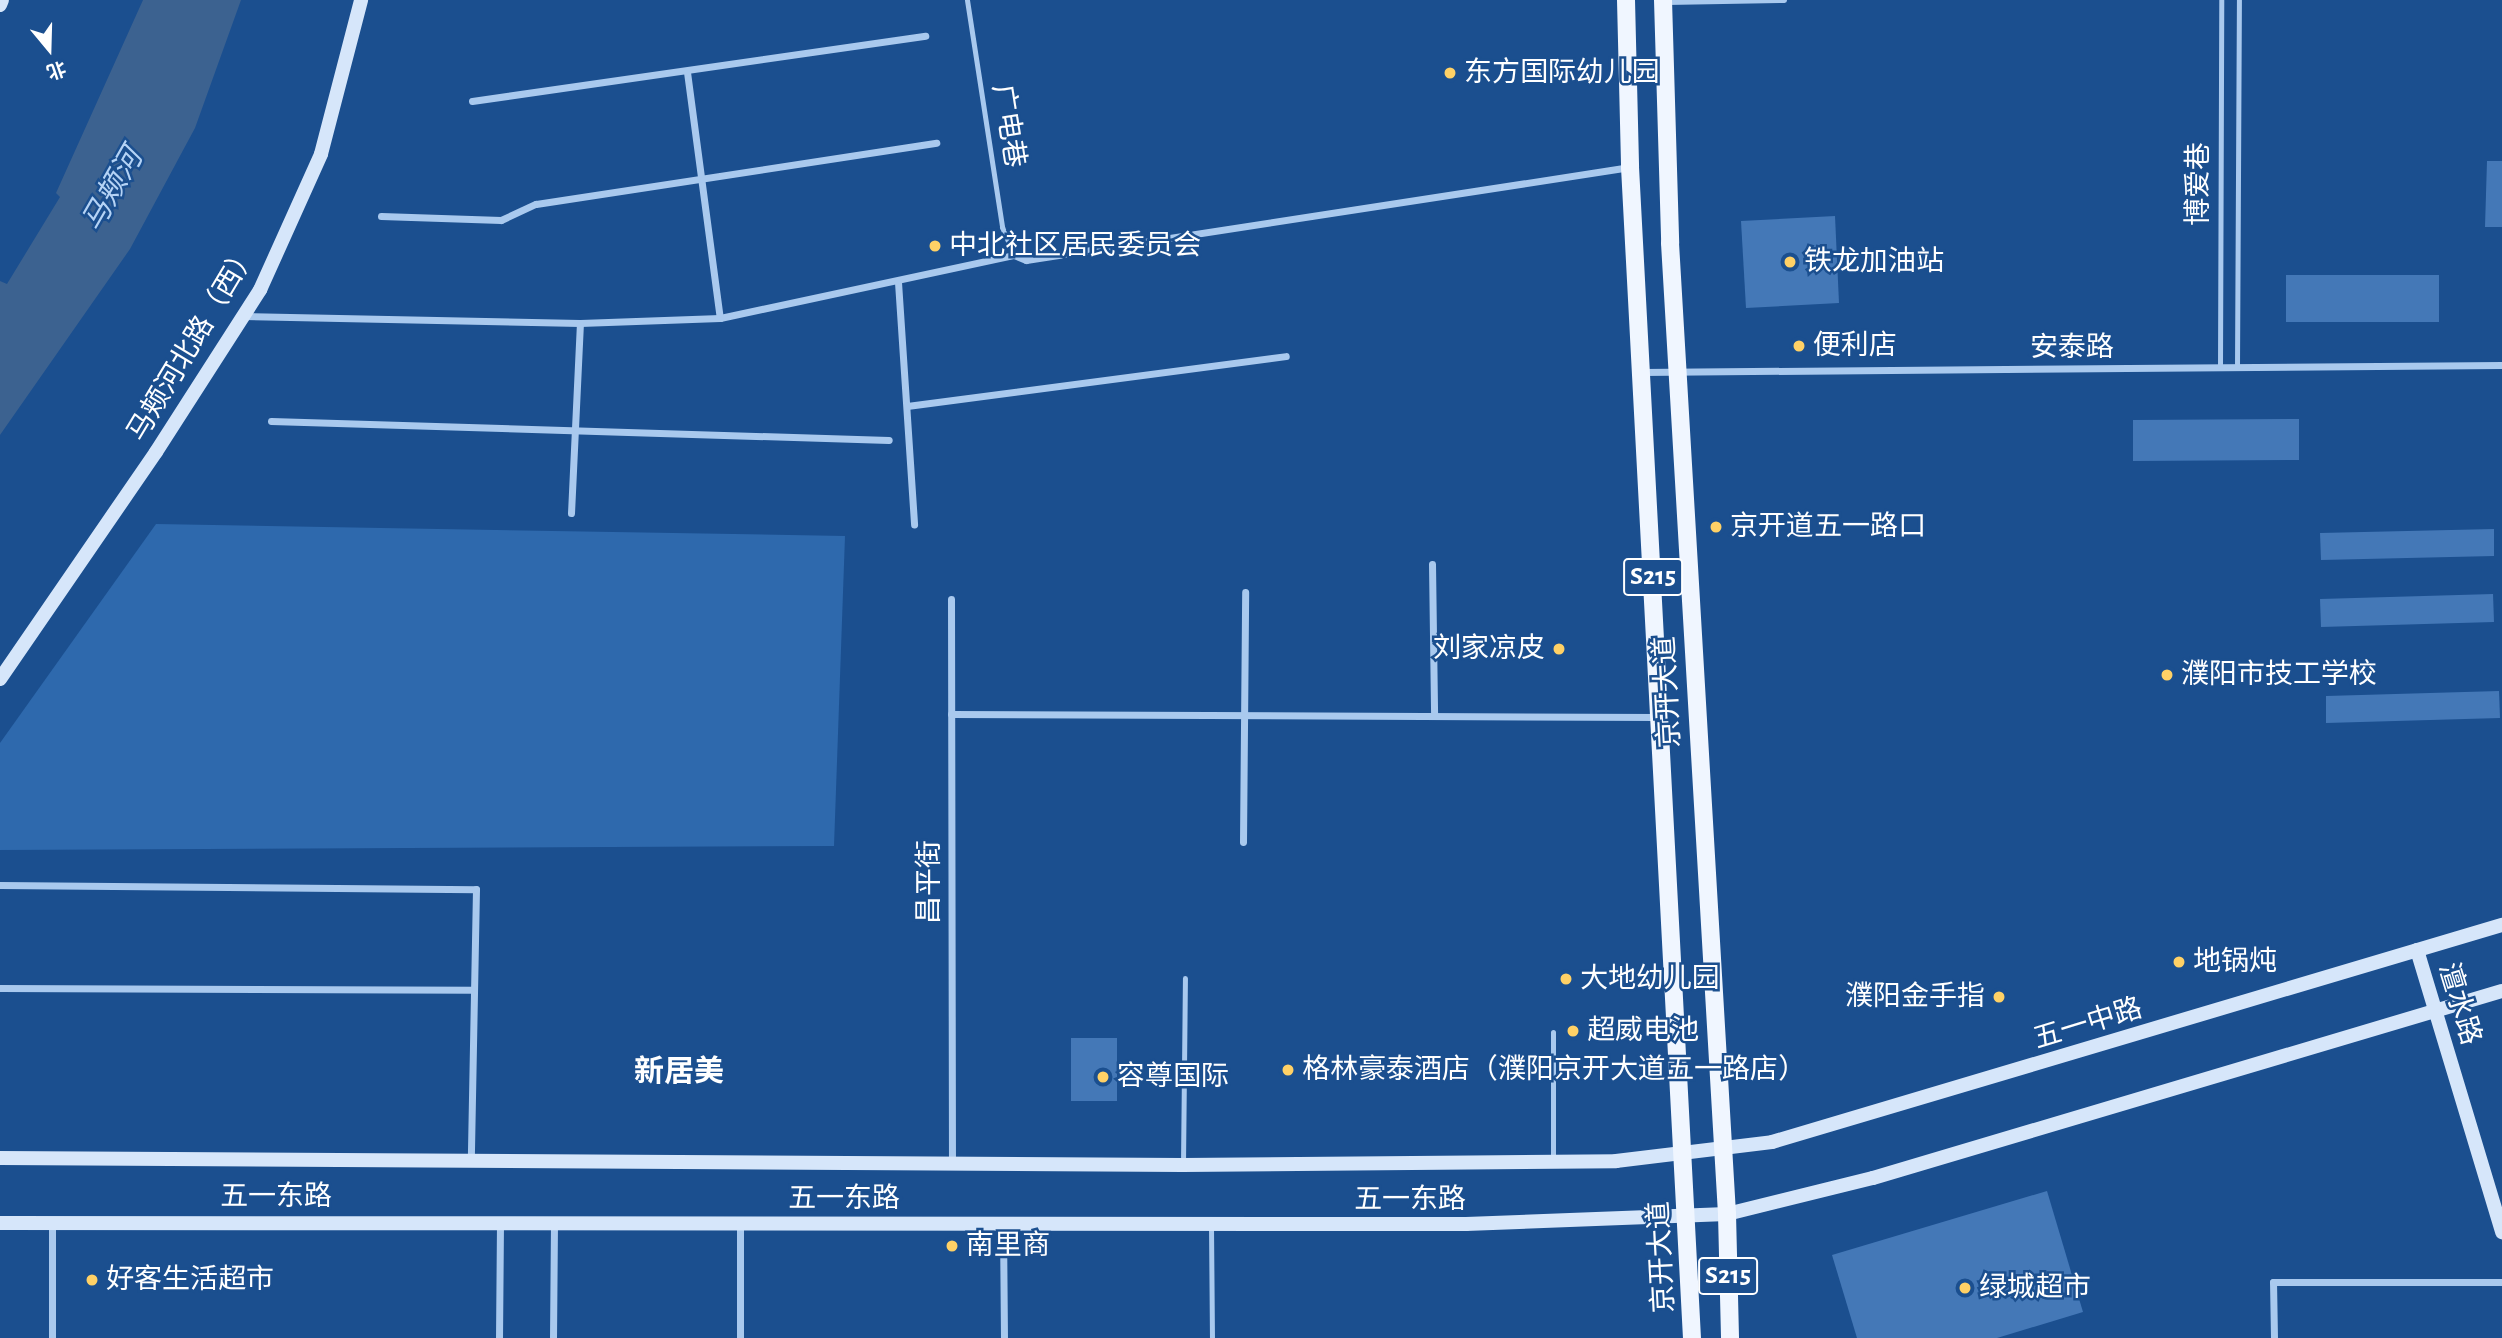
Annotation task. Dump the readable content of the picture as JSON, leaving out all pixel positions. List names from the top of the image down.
{
  "streets": {
    "main road": ["S215", "京开大道"],
    "street": [
      "马颊河北路（西）",
      "安泰路",
      "昌平街",
      "澶水路",
      "五一中路",
      "五一东路"
    ],
    "lane": ["广电巷", "博爱巷"]
  },
  "crossings": [
    ["博爱巷", "安泰路"],
    ["安泰路", "京开大道"],
    ["京开大道", "五一中路"],
    ["京开大道", "五一东路"],
    ["昌平街", "五一东路"],
    ["澶水路", "五一中路"],
    ["五一中路", "五一东路"]
  ],
  "districts": ["新居美"],
  "water": ["马颊河"],
  "places": [
    "东方国际幼儿园",
    "中北社区居民委员会",
    "铁龙加油站",
    "便利店",
    "京开道五一路口",
    "刘家凉皮",
    "濮阳市技工学校",
    "地锅炖",
    "大地幼儿园",
    "濮阳金手指",
    "超威电池",
    "格林豪泰酒店（濮阳京开大道五一路店）",
    "容尊国际",
    "南里商",
    "好客生活超市",
    "绿城超市"
  ],
  "north": "bottom"
}
